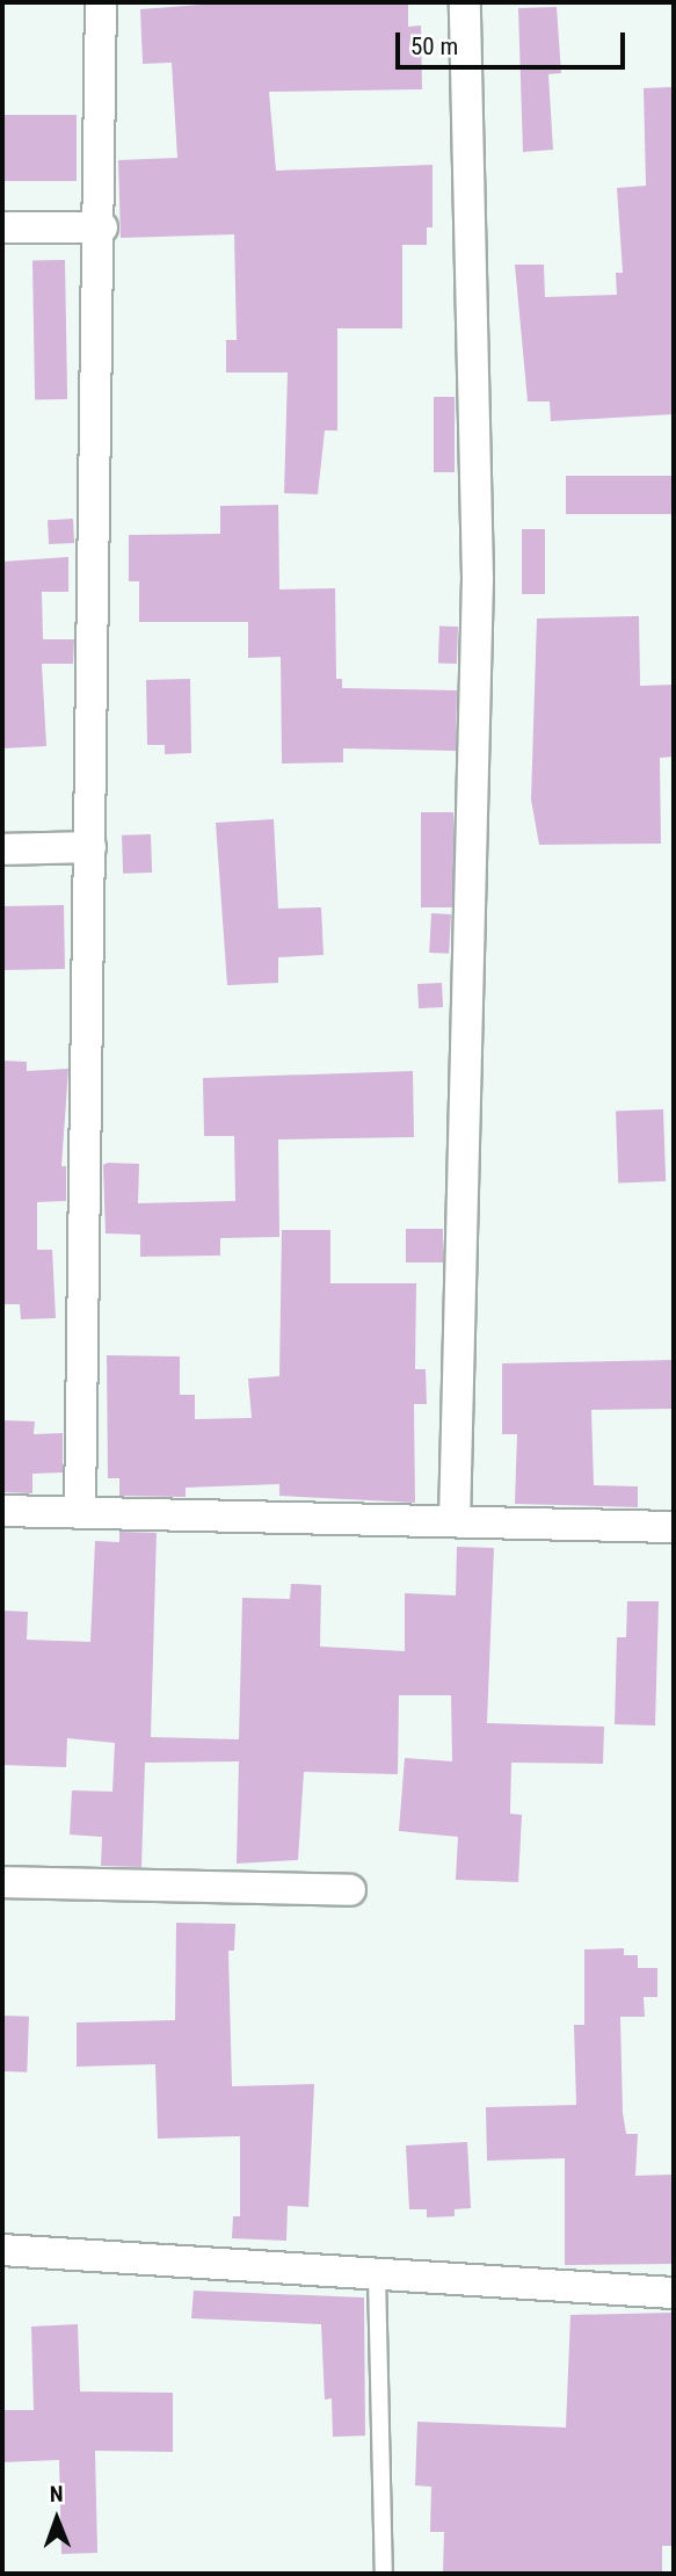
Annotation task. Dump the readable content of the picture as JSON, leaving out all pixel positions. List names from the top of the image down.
{
  "scale_bar": "50 m",
  "north": "top"
}
